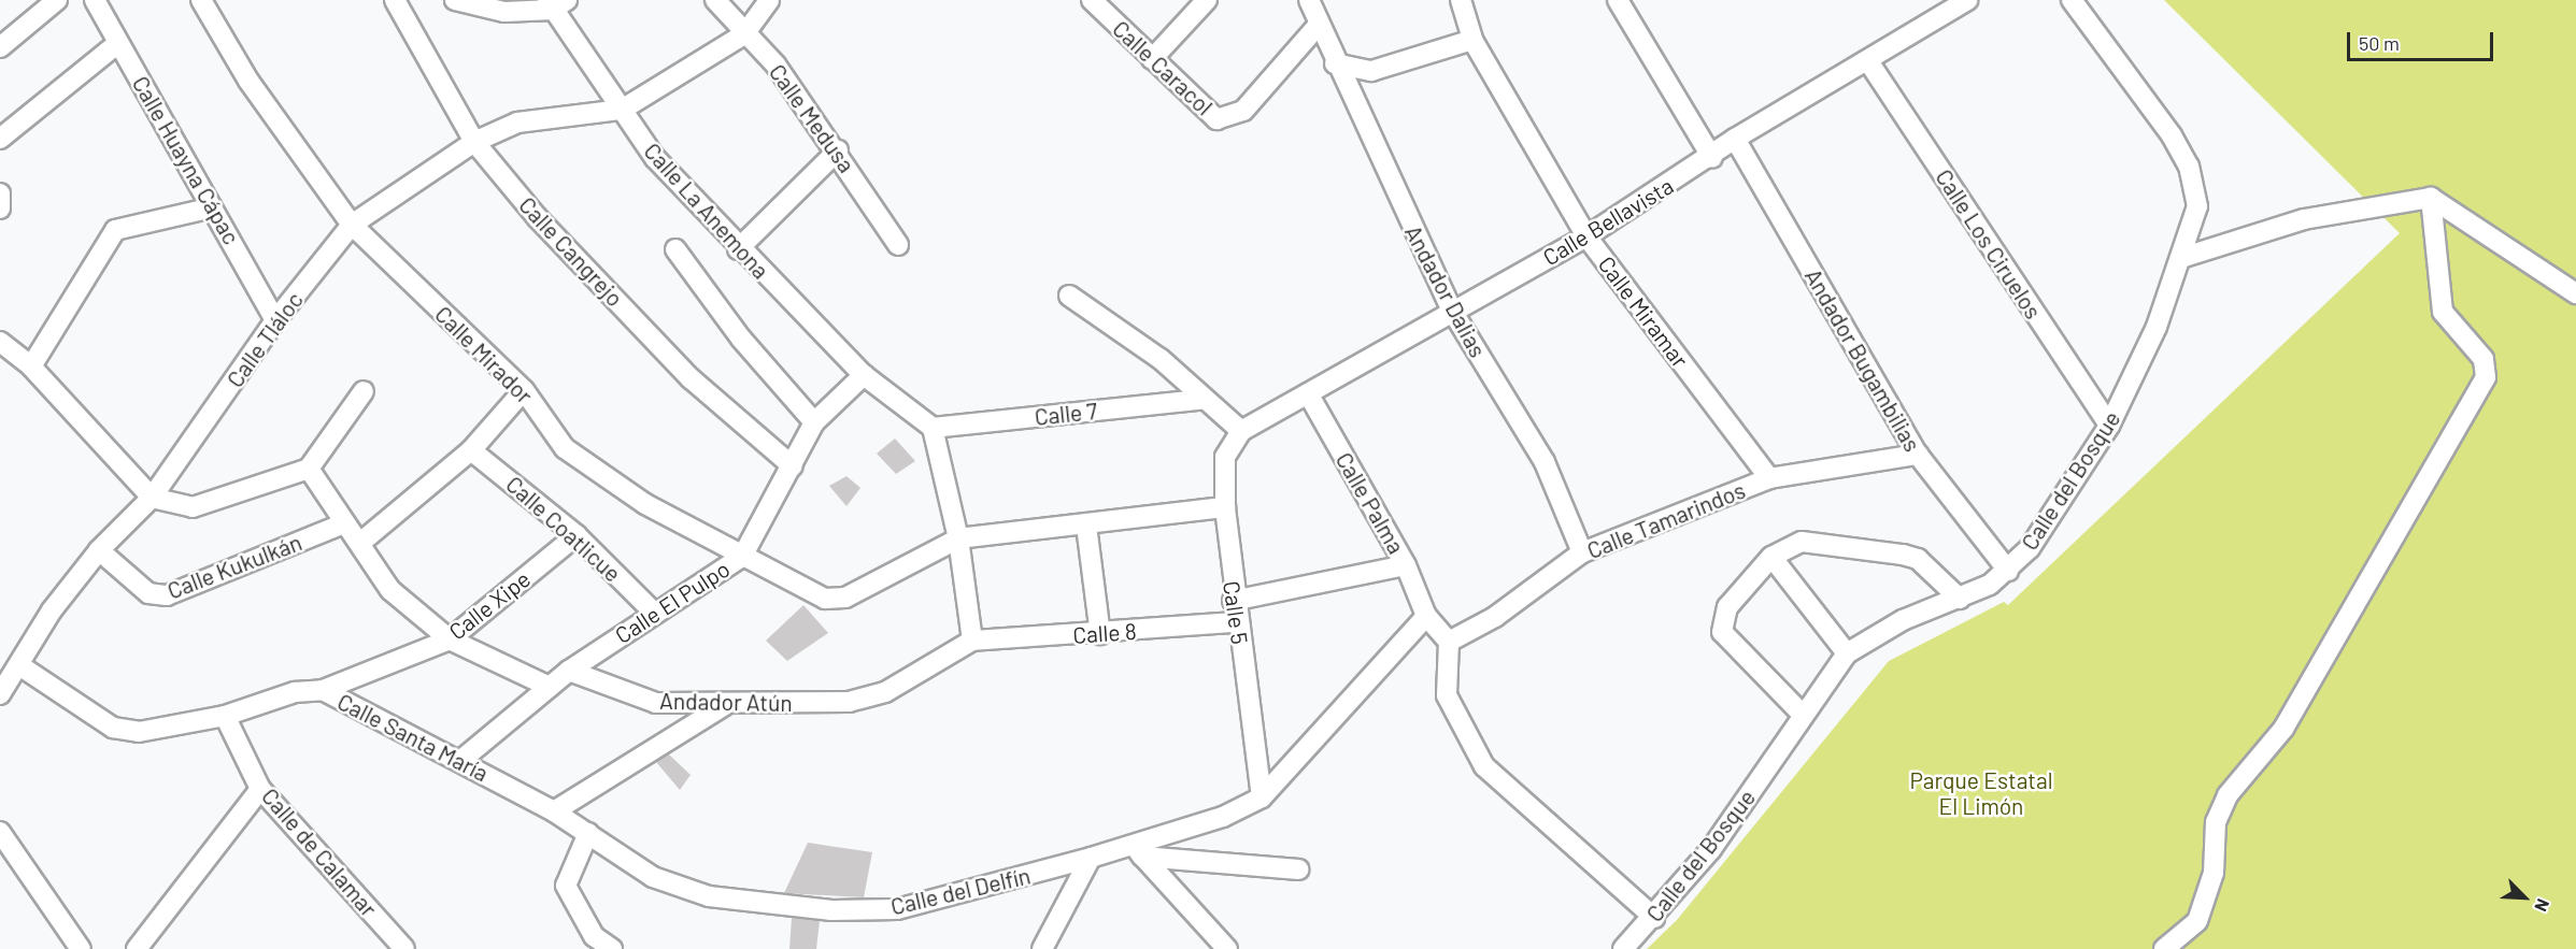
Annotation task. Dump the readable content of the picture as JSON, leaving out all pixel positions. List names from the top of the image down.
{
  "streets": {
    "street": [
      "Calle Caracol",
      "Calle Medusa",
      "Calle Huayna Cápac",
      "Calle La Anemona",
      "Calle Bellavista",
      "Calle Los Ciruelos",
      "Calle Cangrejo",
      "Andador Dalias",
      "Calle Miramar",
      "Calle Tláloc",
      "Calle Mirador",
      "Andador Bugambilias",
      "Calle 7",
      "Calle del Bosque",
      "Calle Palma",
      "Calle Tamarindos",
      "Calle Coatlicue",
      "Calle Kukulkán",
      "Calle El Pulpo",
      "Calle Xipe",
      "Calle 5",
      "Calle 8",
      "Andador Atún",
      "Calle Santa María",
      "Calle de Calamar",
      "Calle del Delfín"
    ]
  },
  "crossings": [
    ["Calle Caracol", "Andador Dalias"],
    ["Calle Huayna Cápac", "Calle Tláloc"],
    ["Calle La Anemona", "Calle Tláloc"],
    ["Calle La Anemona", "Calle 7"],
    ["Calle La Anemona", "Calle El Pulpo"],
    ["Calle Bellavista", "Calle Los Ciruelos"],
    ["Calle Bellavista", "Andador Dalias"],
    ["Calle Bellavista", "Calle Miramar"],
    ["Calle Bellavista", "Andador Bugambilias"],
    ["Calle Bellavista", "Calle Palma"],
    ["Calle Bellavista", "Calle 5"],
    ["Calle Los Ciruelos", "Calle del Bosque"],
    ["Calle Cangrejo", "Calle Tláloc"],
    ["Calle Cangrejo", "Calle El Pulpo"],
    ["Andador Dalias", "Calle Tamarindos"],
    ["Calle Miramar", "Calle Tamarindos"],
    ["Calle Tláloc", "Calle Mirador"],
    ["Calle Tláloc", "Calle Kukulkán"],
    ["Calle Tláloc", "Calle Santa María"],
    ["Calle Mirador", "Calle El Pulpo"],
    ["Andador Bugambilias", "Calle del Bosque"],
    ["Andador Bugambilias", "Calle Tamarindos"],
    ["Calle Palma", "Calle Tamarindos"],
    ["Calle Coatlicue", "Calle El Pulpo"],
    ["Calle Coatlicue", "Calle Xipe"],
    ["Calle El Pulpo", "Andador Atún"],
    ["Calle El Pulpo", "Calle Santa María"],
    ["Calle Xipe", "Calle Santa María"],
    ["Calle 5", "Calle 8"],
    ["Calle 5", "Calle del Delfín"],
    ["Calle 8", "Andador Atún"],
    ["Calle Santa María", "Calle de Calamar"],
    ["Calle Santa María", "Calle del Delfín"]
  ],
  "parks": ["Parque Estatal El Limón"],
  "scale_bar": "50 m",
  "north": "bottom right"
}
